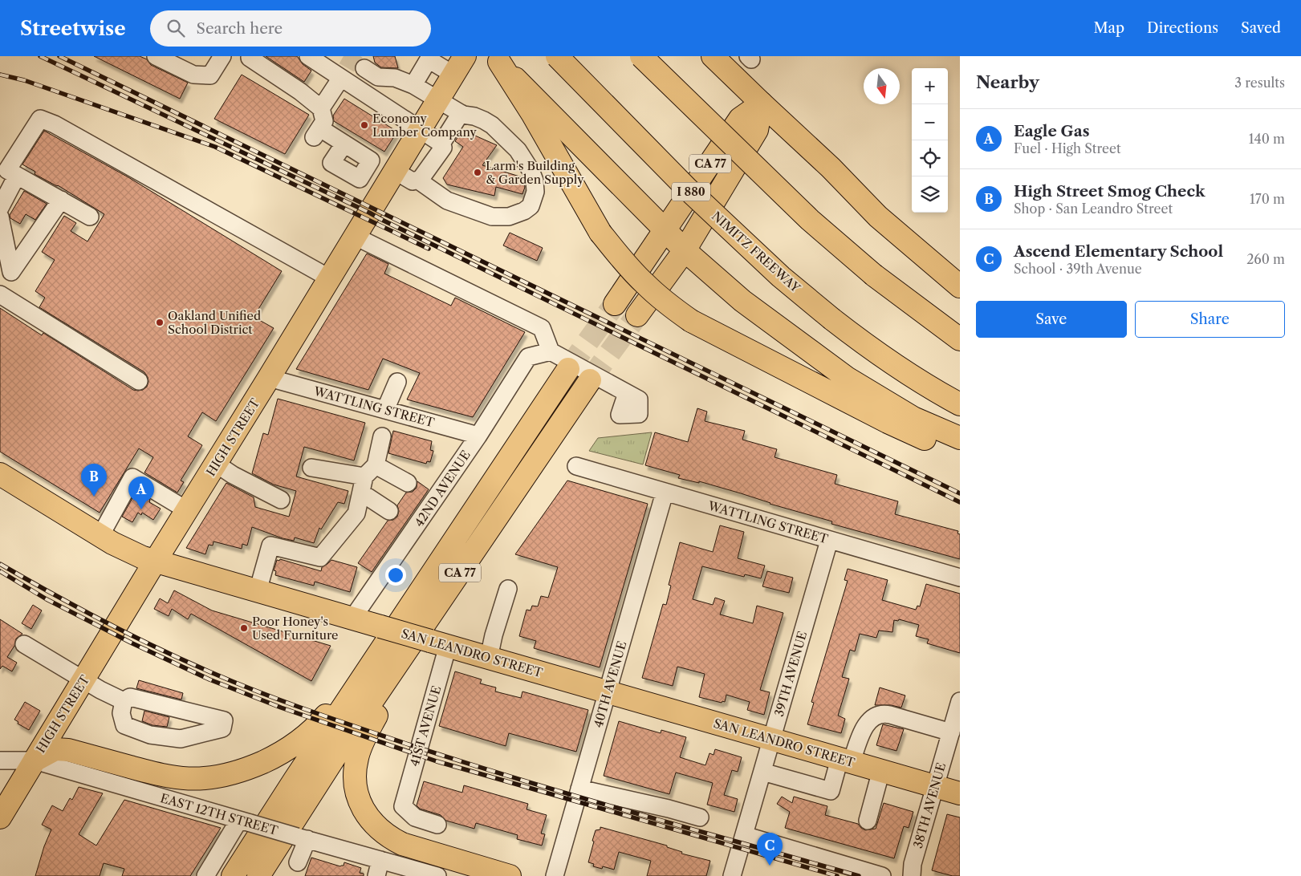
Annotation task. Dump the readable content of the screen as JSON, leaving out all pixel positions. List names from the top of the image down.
{
  "streets": {
    "main road": [
      "CA 77",
      "I 880",
      "NIMITZ FREEWAY",
      "HIGH STREET",
      "SAN LEANDRO STREET"
    ],
    "street": [
      "WATTLING STREET",
      "42ND AVENUE",
      "39TH AVENUE",
      "40TH AVENUE",
      "41ST AVENUE",
      "38TH AVENUE",
      "EAST 12TH STREET"
    ]
  },
  "crossings": [
    ["WATTLING STREET", "HIGH STREET"],
    ["WATTLING STREET", "42ND AVENUE"],
    ["WATTLING STREET", "39TH AVENUE"],
    ["WATTLING STREET", "40TH AVENUE"],
    ["HIGH STREET", "SAN LEANDRO STREET"],
    ["HIGH STREET", "EAST 12TH STREET"],
    ["42ND AVENUE", "SAN LEANDRO STREET"],
    ["SAN LEANDRO STREET", "39TH AVENUE"],
    ["SAN LEANDRO STREET", "40TH AVENUE"],
    ["SAN LEANDRO STREET", "41ST AVENUE"],
    ["SAN LEANDRO STREET", "38TH AVENUE"]
  ],
  "places": [
    "Economy Lumber Company",
    "Larm's Building & Garden Supply",
    "Oakland Unified School District",
    "Poor Honey's Used Furniture"
  ],
  "north": "bottom",
  "page": {
    "header": "Streetwise",
    "search": "Search here",
    "nav": ["Map", "Directions", "Saved"],
    "heading": ["Nearby", "3 results"],
    "map_buttons": ["+", "−"],
    "list": [
      {
        "mark": "A",
        "name": "Eagle Gas",
        "note": "Fuel · High Street",
        "value": "140 m"
      },
      {
        "mark": "B",
        "name": "High Street Smog Check",
        "note": "Shop · San Leandro Street",
        "value": "170 m"
      },
      {
        "mark": "C",
        "name": "Ascend Elementary School",
        "note": "School · 39th Avenue",
        "value": "260 m"
      }
    ],
    "buttons": ["Save", "Share"],
    "pins": ["B", "A", "C"]
  }
}
